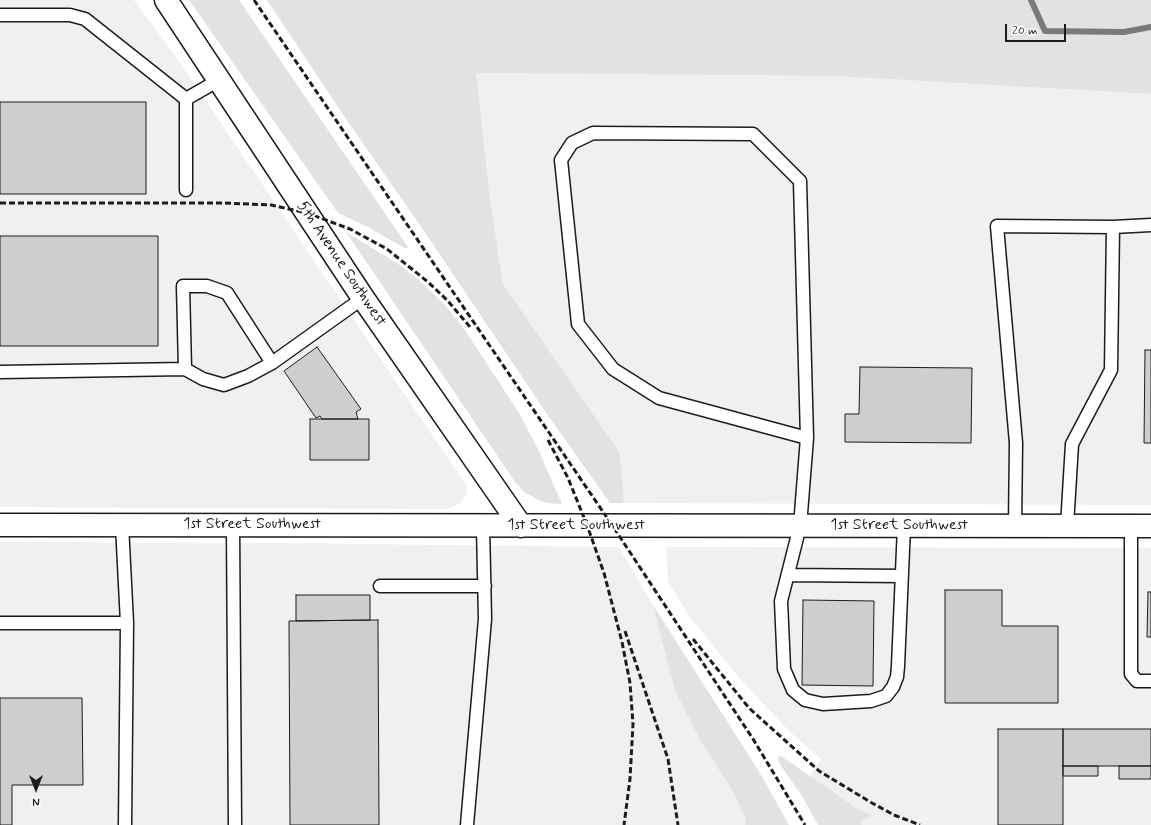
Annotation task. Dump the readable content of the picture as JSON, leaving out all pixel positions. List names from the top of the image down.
{
  "streets": {
    "street": ["5th Avenue Southwest", "1st Street Southwest"]
  },
  "crossings": [
    ["5th Avenue Southwest", "1st Street Southwest"]
  ],
  "scale_bar": "20 m",
  "north": "bottom"
}
